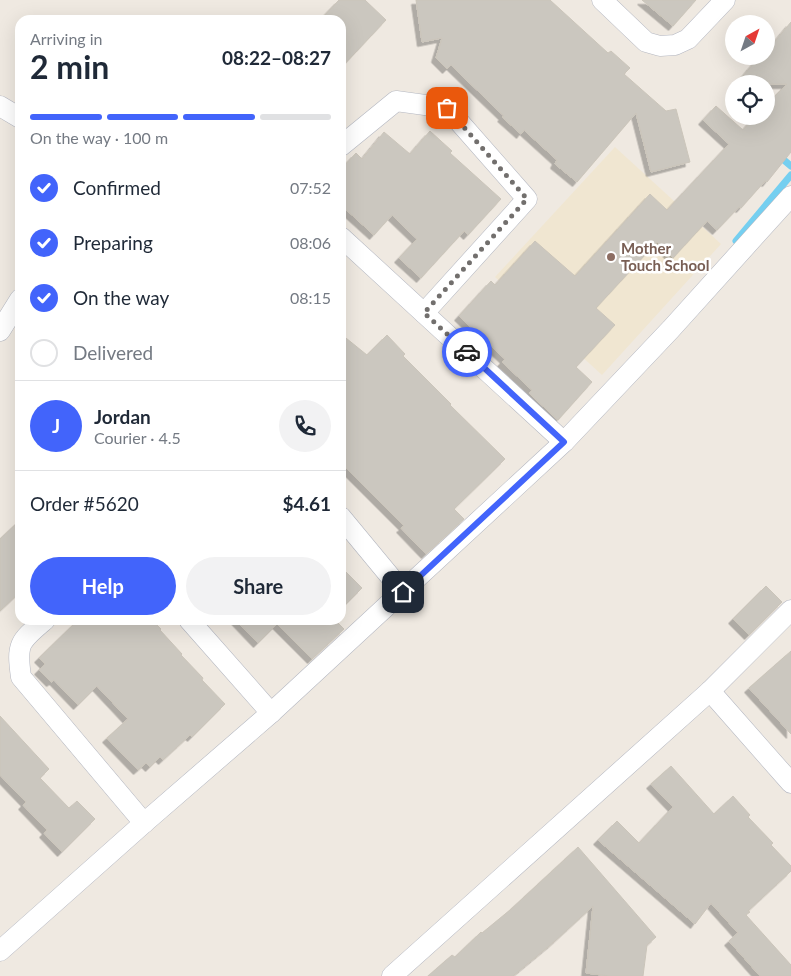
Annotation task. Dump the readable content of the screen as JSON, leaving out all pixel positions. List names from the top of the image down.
{
  "places": ["Mother Touch School"],
  "north": "top right",
  "page": {
    "heading": ["2 min", "Arriving in", "08:22–08:27"],
    "panel": [
      "Jordan",
      "Courier · 4.5",
      "Order #5620",
      "$4.61"
    ],
    "bar": "On the way · 100 m",
    "list": [
      ["Confirmed", "07:52"],
      ["Preparing", "08:06"],
      ["On the way", "08:15"],
      "Delivered"
    ],
    "round": "J",
    "buttons": ["Help", "Share"]
  }
}
